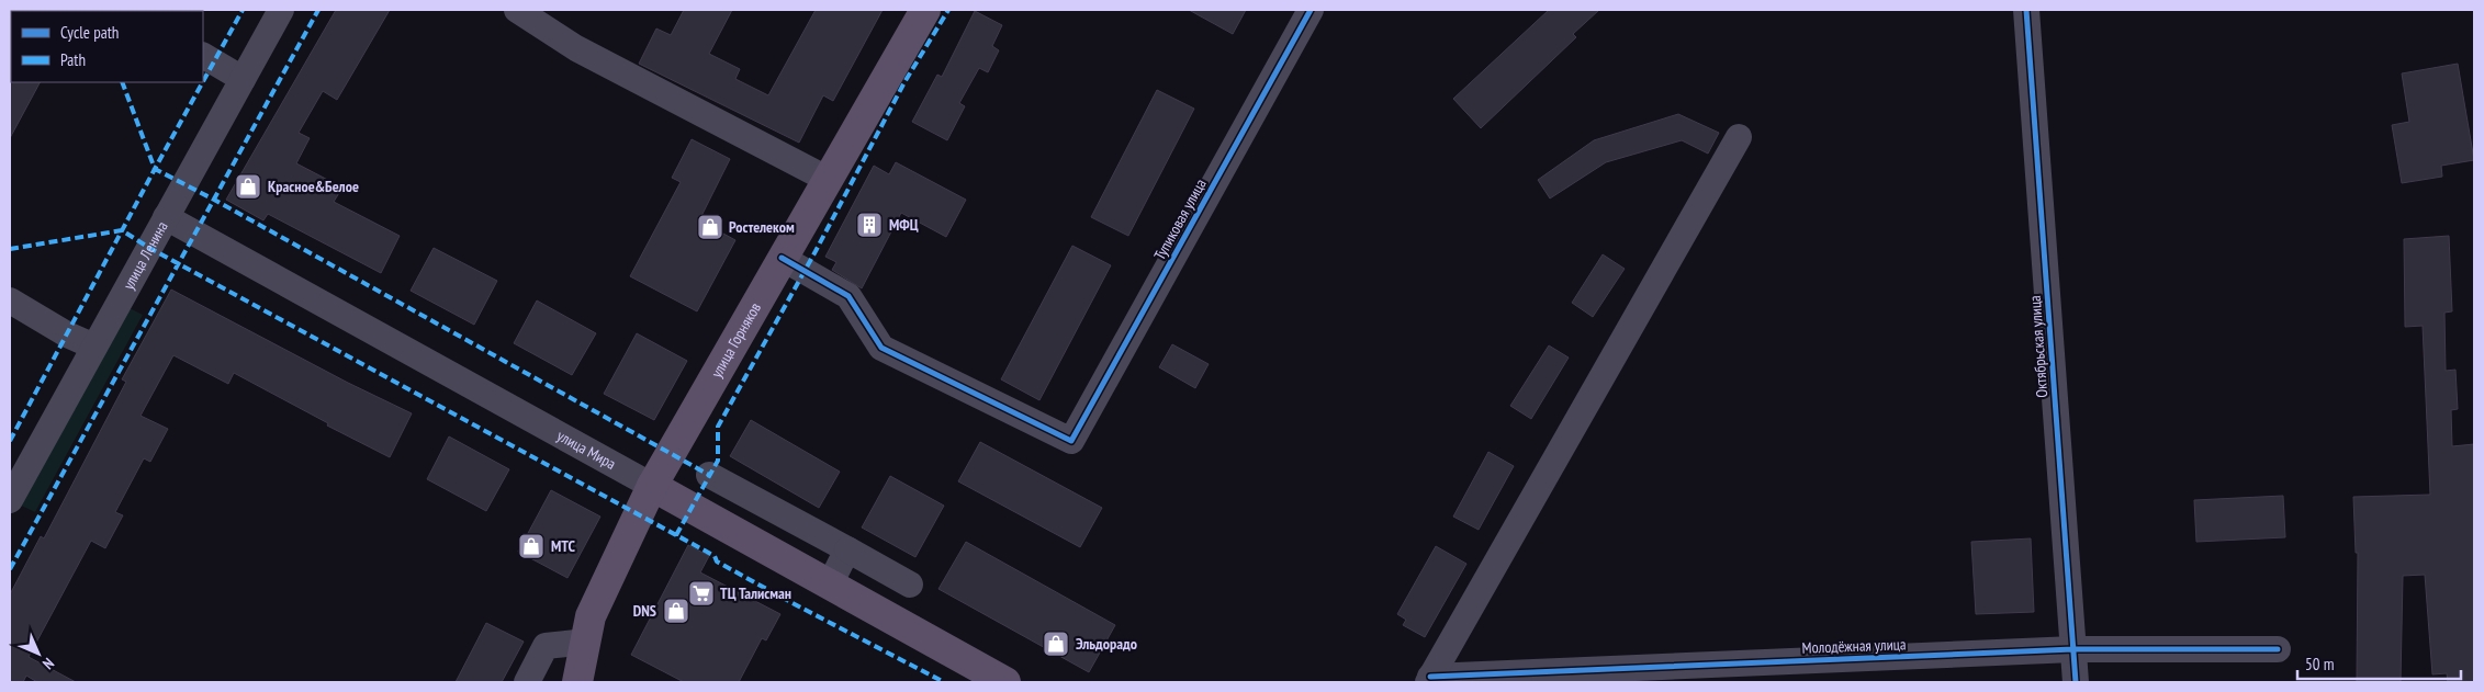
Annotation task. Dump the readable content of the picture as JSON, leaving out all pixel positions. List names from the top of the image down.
{
  "streets": {
    "main road": ["улица Горняков", "улица Мира"],
    "street": [
      "Тупиковая улица",
      "улица Ленина",
      "Октябрьская улица",
      "Молодёжная улица"
    ]
  },
  "crossings": [
    ["Тупиковая улица", "улица Горняков"],
    ["улица Ленина", "улица Мира"],
    ["улица Горняков", "улица Мира"],
    ["Октябрьская улица", "Молодёжная улица"]
  ],
  "places": {
    "shop": [
      "Красное&Белое",
      "Ростелеком",
      "МТС",
      "DNS",
      "Эльдорадо"
    ],
    "building": ["МФЦ"],
    "supermarket": ["ТЦ Талисман"]
  },
  "legend": ["Cycle path", "Path"],
  "scale_bar": "50 m",
  "north": "bottom right"
}
